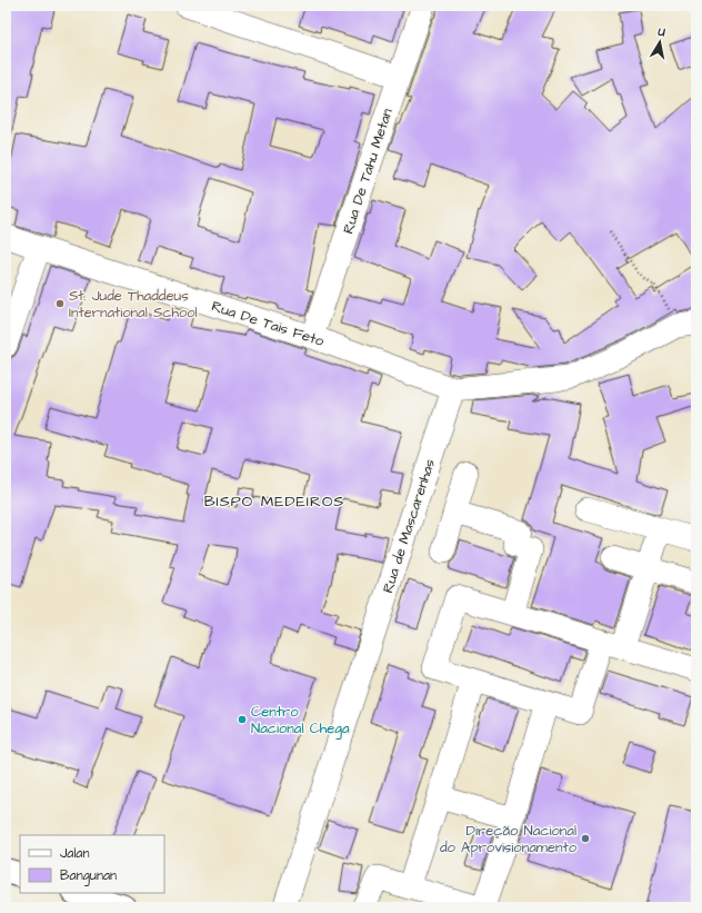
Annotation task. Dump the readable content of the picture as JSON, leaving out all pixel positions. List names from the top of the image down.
{
  "streets": {
    "street": ["Rua De Tahu Metan", "Rua De Tais Feto", "Rua de Mascarenhas"]
  },
  "crossings": [
    ["Rua De Tahu Metan", "Rua De Tais Feto"],
    ["Rua De Tais Feto", "Rua de Mascarenhas"]
  ],
  "districts": ["BISPO MEDEIROS"],
  "places": ["St. Jude Thaddeus International School", "Centro Nacional Chega", "Direção Nacional do Aprovisionamento"],
  "legend": ["Jalan", "Bangunan"],
  "north": "top"
}
